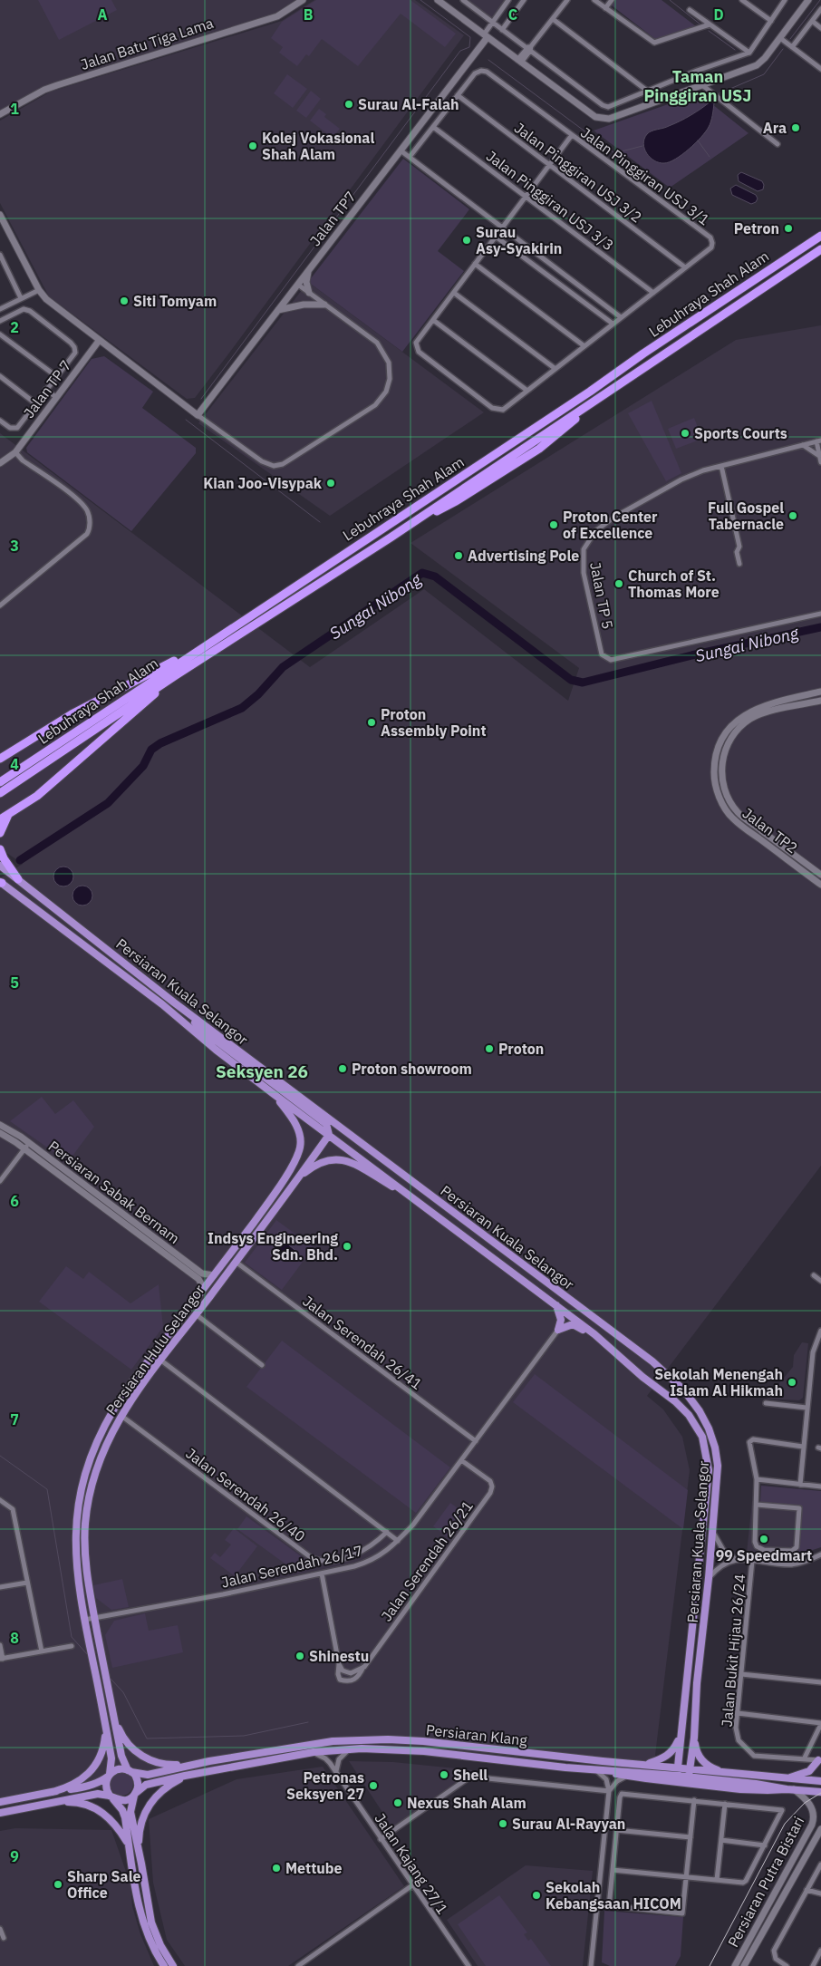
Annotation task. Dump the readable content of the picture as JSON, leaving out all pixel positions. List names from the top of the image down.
{
  "streets": {
    "highway": ["Lebuhraya Shah Alam"],
    "main road": ["Persiaran Kuala Selangor", "Persiaran Hulu Selangor", "Persiaran Klang"],
    "street": [
      "Jalan Batu Tiga Lama",
      "Jalan Pinggiran USJ 3/2",
      "Jalan Pinggiran USJ 3/1",
      "Jalan Pinggiran USJ 3/3",
      "Jalan TP7",
      "Jalan TP 7",
      "Jalan TP 5",
      "Jalan TP2",
      "Persiaran Sabak Bernam",
      "Jalan Serendah 26/41",
      "Jalan Serendah 26/40",
      "Jalan Serendah 26/21",
      "Jalan Serendah 26/17",
      "Jalan Bukit Hijau 26/24",
      "Jalan Kajang 27/1",
      "Persiaran Putra Bistari"
    ]
  },
  "crossings": [
    ["Jalan Pinggiran USJ 3/2", "Jalan Pinggiran USJ 3/1"],
    ["Jalan Pinggiran USJ 3/1", "Jalan Pinggiran USJ 3/3"],
    ["Persiaran Kuala Selangor", "Persiaran Hulu Selangor"],
    ["Persiaran Kuala Selangor", "Persiaran Klang"],
    ["Persiaran Sabak Bernam", "Persiaran Hulu Selangor"],
    ["Jalan Serendah 26/41", "Persiaran Hulu Selangor"],
    ["Jalan Serendah 26/41", "Jalan Serendah 26/17"],
    ["Persiaran Hulu Selangor", "Jalan Serendah 26/40"],
    ["Persiaran Hulu Selangor", "Jalan Serendah 26/17"],
    ["Persiaran Hulu Selangor", "Persiaran Klang"],
    ["Jalan Serendah 26/21", "Jalan Serendah 26/17"],
    ["Persiaran Klang", "Jalan Kajang 27/1"],
    ["Persiaran Klang", "Persiaran Putra Bistari"]
  ],
  "districts": ["Taman Pinggiran USJ", "Seksyen 26"],
  "water": ["Sungai Nibong"],
  "places": [
    "Surau Al-Falah",
    "Ara",
    "Kolej Vokasional Shah Alam",
    "Petron",
    "Surau Asy-Syakirin",
    "Siti Tomyam",
    "Sports Courts",
    "Kian Joo-Visypak",
    "Full Gospel Tabernacle",
    "Proton Center of Excellence",
    "Advertising Pole",
    "Church of St. Thomas More",
    "Proton Assembly Point",
    "Proton",
    "Proton showroom",
    "Indsys Engineering Sdn. Bhd.",
    "Sekolah Menengah Islam Al Hikmah",
    "99 Speedmart",
    "Shinestu",
    "Shell",
    "Petronas Seksyen 27",
    "Nexus Shah Alam",
    "Surau Al-Rayyan",
    "Mettube",
    "Sharp Sale Office",
    "Sekolah Kebangsaan HICOM"
  ],
  "grid": {
    "columns": [
      "A",
      "B",
      "C",
      "D"
    ],
    "rows": [
      "1",
      "2",
      "3",
      "4",
      "5",
      "6",
      "7",
      "8",
      "9"
    ]
  }
}
